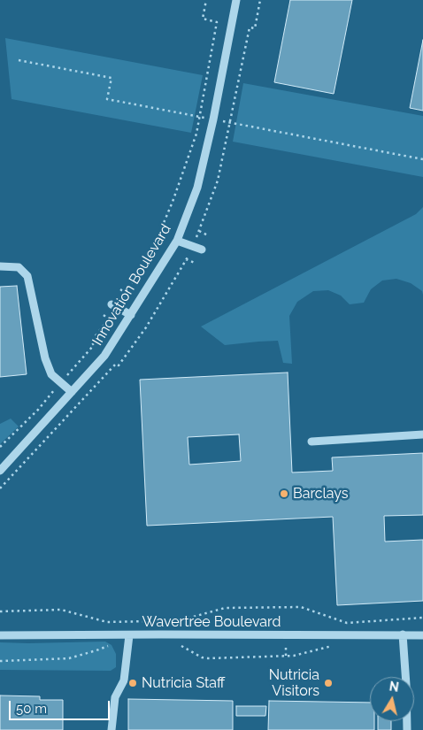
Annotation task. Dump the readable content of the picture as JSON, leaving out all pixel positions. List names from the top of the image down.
{
  "streets": {
    "street": ["Innovation Boulevard", "Wavertree Boulevard"]
  },
  "places": ["Barclays", "Nutricia Staff", "Nutricia Visitors"],
  "scale_bar": "50 m",
  "north": "top"
}
